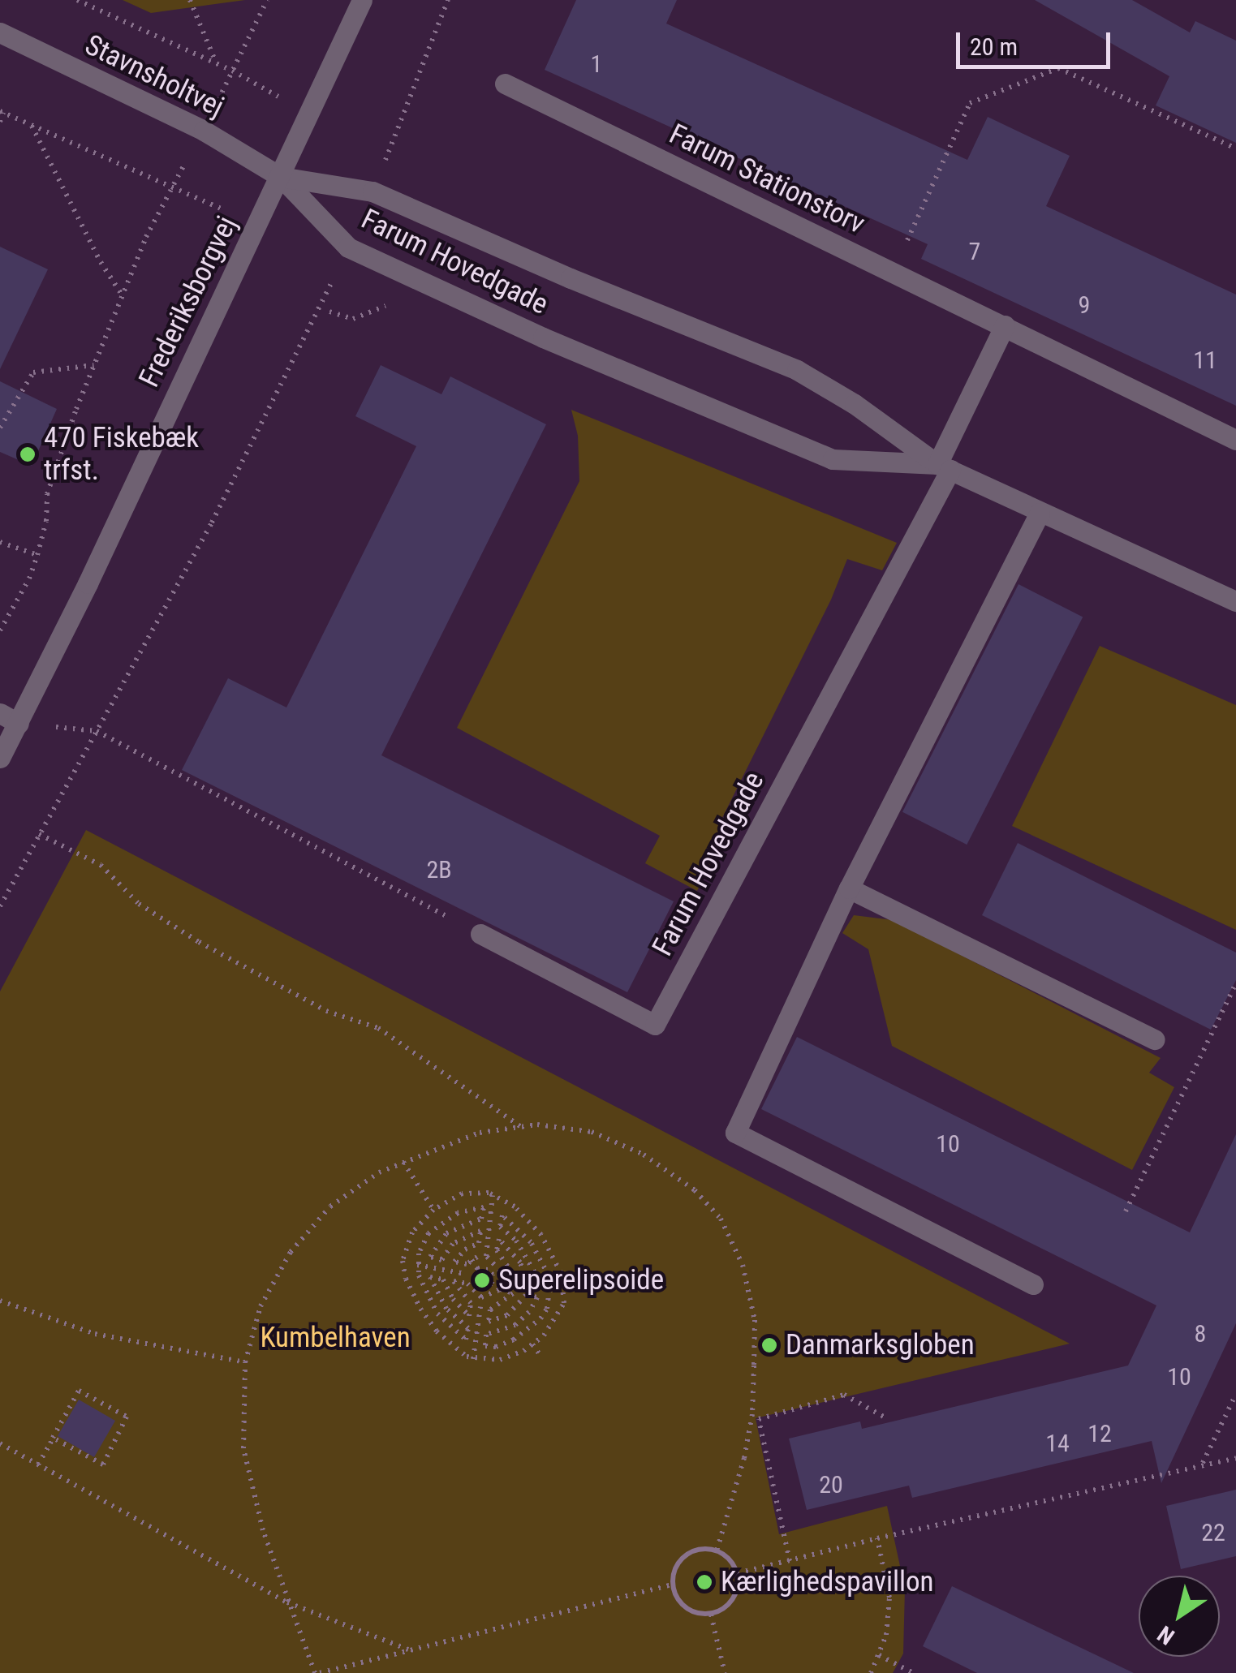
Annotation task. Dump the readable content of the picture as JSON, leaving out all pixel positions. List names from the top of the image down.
{
  "streets": {
    "street": [
      "Stavnsholtvej",
      "Farum Stationstorv",
      "Farum Hovedgade",
      "Frederiksborgvej"
    ]
  },
  "crossings": [
    ["Stavnsholtvej", "Farum Hovedgade"],
    ["Stavnsholtvej", "Frederiksborgvej"],
    ["Farum Hovedgade", "Frederiksborgvej"]
  ],
  "parks": ["Kumbelhaven"],
  "places": [
    "470 Fiskebæk trfst.",
    "Superelipsoide",
    "Danmarksgloben",
    "Kærlighedspavillon"
  ],
  "house_numbers": [
    "1",
    "7",
    "9",
    "11",
    "2B",
    "10",
    "8",
    "10",
    "12",
    "14",
    "20",
    "22"
  ],
  "scale_bar": "20 m",
  "north": "bottom left"
}
